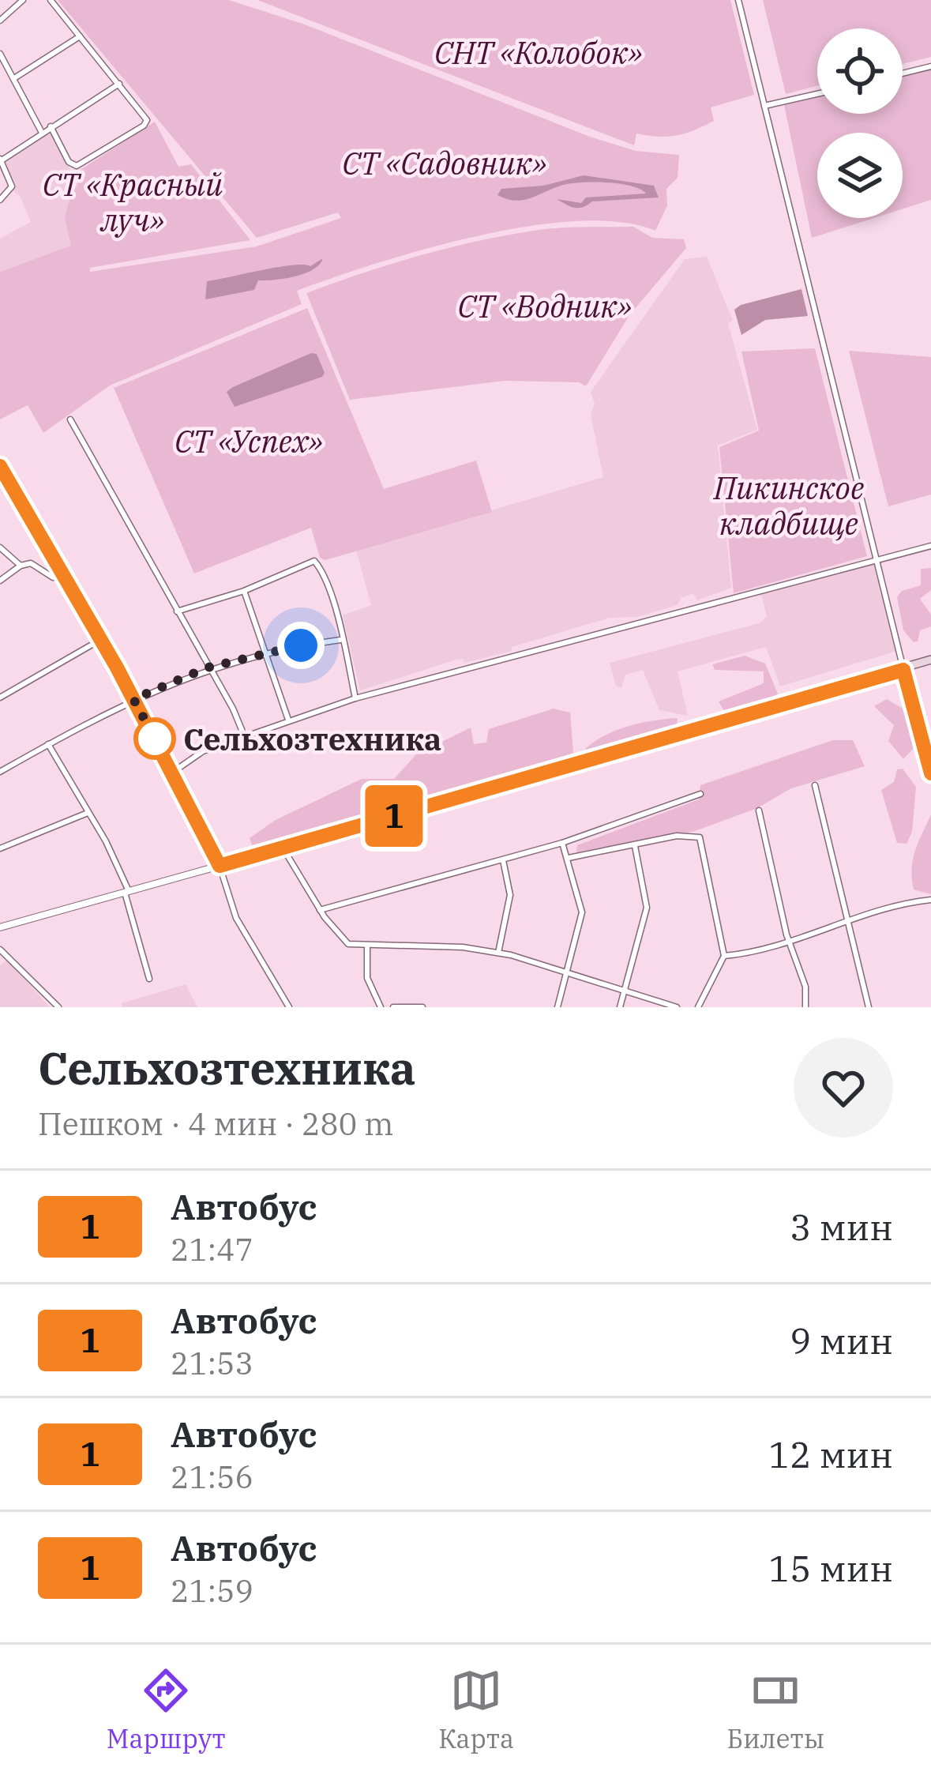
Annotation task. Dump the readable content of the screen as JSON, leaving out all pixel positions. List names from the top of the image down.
{
  "parks": [
    "СНТ «Колобок»",
    "СТ «Садовник»",
    "СТ «Красный луч»",
    "СТ «Водник»",
    "СТ «Успех»",
    "Пикинское кладбище"
  ],
  "places": ["Сельхозтехника"],
  "lines": ["bus line 1"],
  "page": {
    "on_map": "1",
    "heading": ["Сельхозтехника", "Пешком · 4 мин · 280 m"],
    "list": [
      {
        "mark": "1",
        "name": "Автобус",
        "note": "21:47",
        "value": "3 мин"
      },
      {
        "mark": "1",
        "name": "Автобус",
        "note": "21:53",
        "value": "9 мин"
      },
      {
        "mark": "1",
        "name": "Автобус",
        "note": "21:56",
        "value": "12 мин"
      },
      {
        "mark": "1",
        "name": "Автобус",
        "note": "21:59",
        "value": "15 мин"
      }
    ],
    "tabs": ["Маршрут", "Карта", "Билеты"]
  }
}
